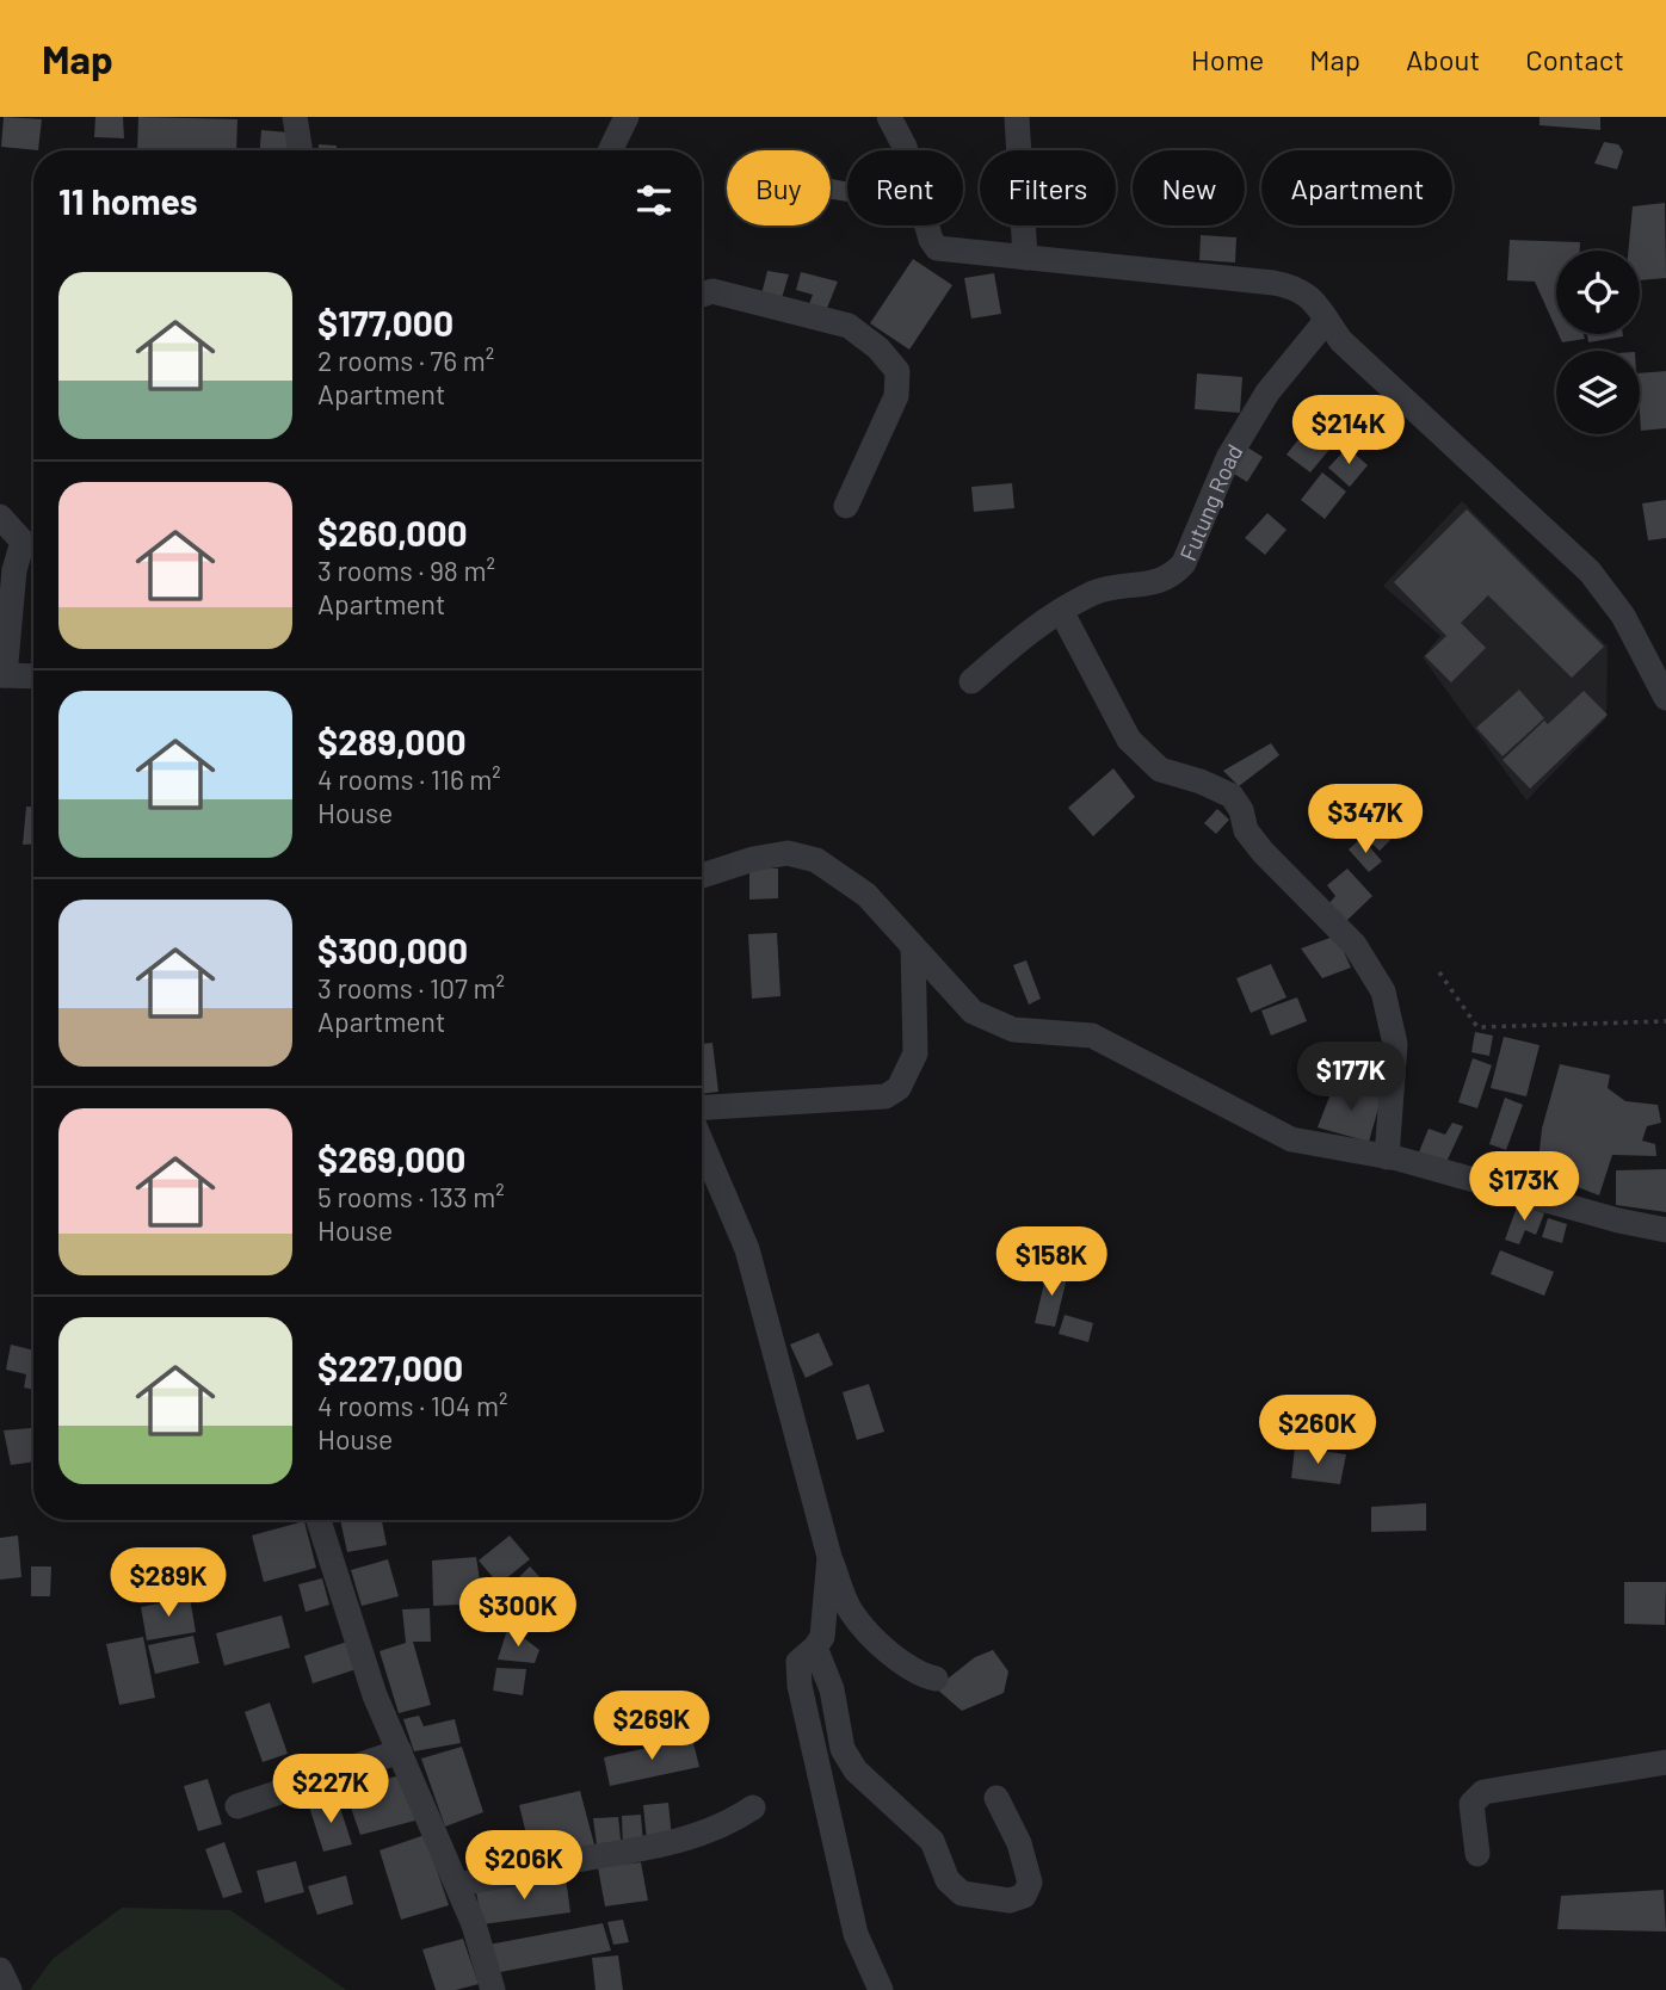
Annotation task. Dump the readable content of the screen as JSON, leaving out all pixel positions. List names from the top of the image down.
{
  "streets": {
    "street": ["Futung Road"]
  },
  "page": {
    "header": "Map",
    "nav": [
      "Home",
      "Map",
      "About",
      "Contact"
    ],
    "chip": [
      "Buy",
      "Rent",
      "Filters",
      "New",
      "Apartment"
    ],
    "heading": "11 homes",
    "list": [
      {
        "name": "$177,000",
        "note": "2 rooms · 76 m² · Apartment"
      },
      {
        "name": "$260,000",
        "note": "3 rooms · 98 m² · Apartment"
      },
      {
        "name": "$289,000",
        "note": "4 rooms · 116 m² · House"
      },
      {
        "name": "$300,000",
        "note": "3 rooms · 107 m² · Apartment"
      },
      {
        "name": "$269,000",
        "note": "5 rooms · 133 m² · House"
      },
      {
        "name": "$227,000",
        "note": "4 rooms · 104 m² · House"
      }
    ],
    "price": [
      "$214K",
      "$347K",
      "$177K",
      "$173K",
      "$158K",
      "$260K",
      "$289K",
      "$300K",
      "$269K",
      "$227K",
      "$206K"
    ]
  }
}
